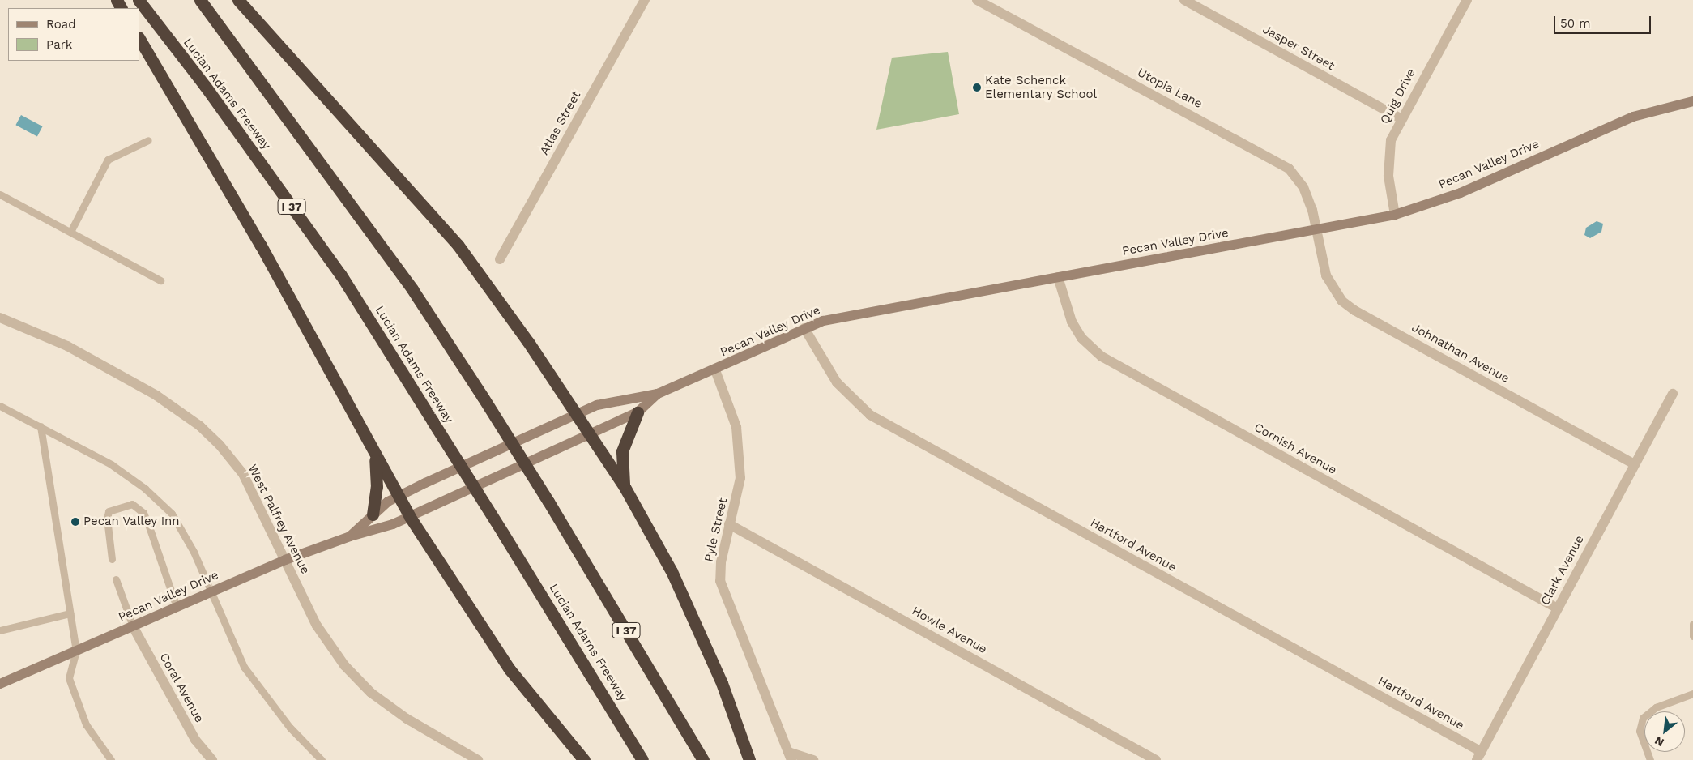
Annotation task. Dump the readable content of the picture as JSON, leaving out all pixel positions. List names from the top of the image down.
{
  "streets": {
    "highway": ["Lucian Adams Freeway", "I 37"],
    "main road": ["Pecan Valley Drive"],
    "street": [
      "Jasper Street",
      "Utopia Lane",
      "Quig Drive",
      "Atlas Street",
      "Johnathan Avenue",
      "Cornish Avenue",
      "West Palfrey Avenue",
      "Pyle Street",
      "Hartford Avenue",
      "Clark Avenue",
      "Howle Avenue",
      "Coral Avenue"
    ]
  },
  "crossings": [
    ["Jasper Street", "Quig Drive"],
    ["Utopia Lane", "Pecan Valley Drive"],
    ["Utopia Lane", "Johnathan Avenue"],
    ["Quig Drive", "Pecan Valley Drive"],
    ["Pecan Valley Drive", "Johnathan Avenue"],
    ["Pecan Valley Drive", "Cornish Avenue"],
    ["Pecan Valley Drive", "West Palfrey Avenue"],
    ["Pecan Valley Drive", "Pyle Street"],
    ["Pecan Valley Drive", "Hartford Avenue"],
    ["Pecan Valley Drive", "Coral Avenue"],
    ["Johnathan Avenue", "Clark Avenue"],
    ["Cornish Avenue", "Clark Avenue"],
    ["Pyle Street", "Howle Avenue"],
    ["Hartford Avenue", "Clark Avenue"]
  ],
  "places": ["Kate Schenck Elementary School", "Pecan Valley Inn"],
  "legend": ["Road", "Park"],
  "scale_bar": "50 m",
  "north": "bottom left"
}
